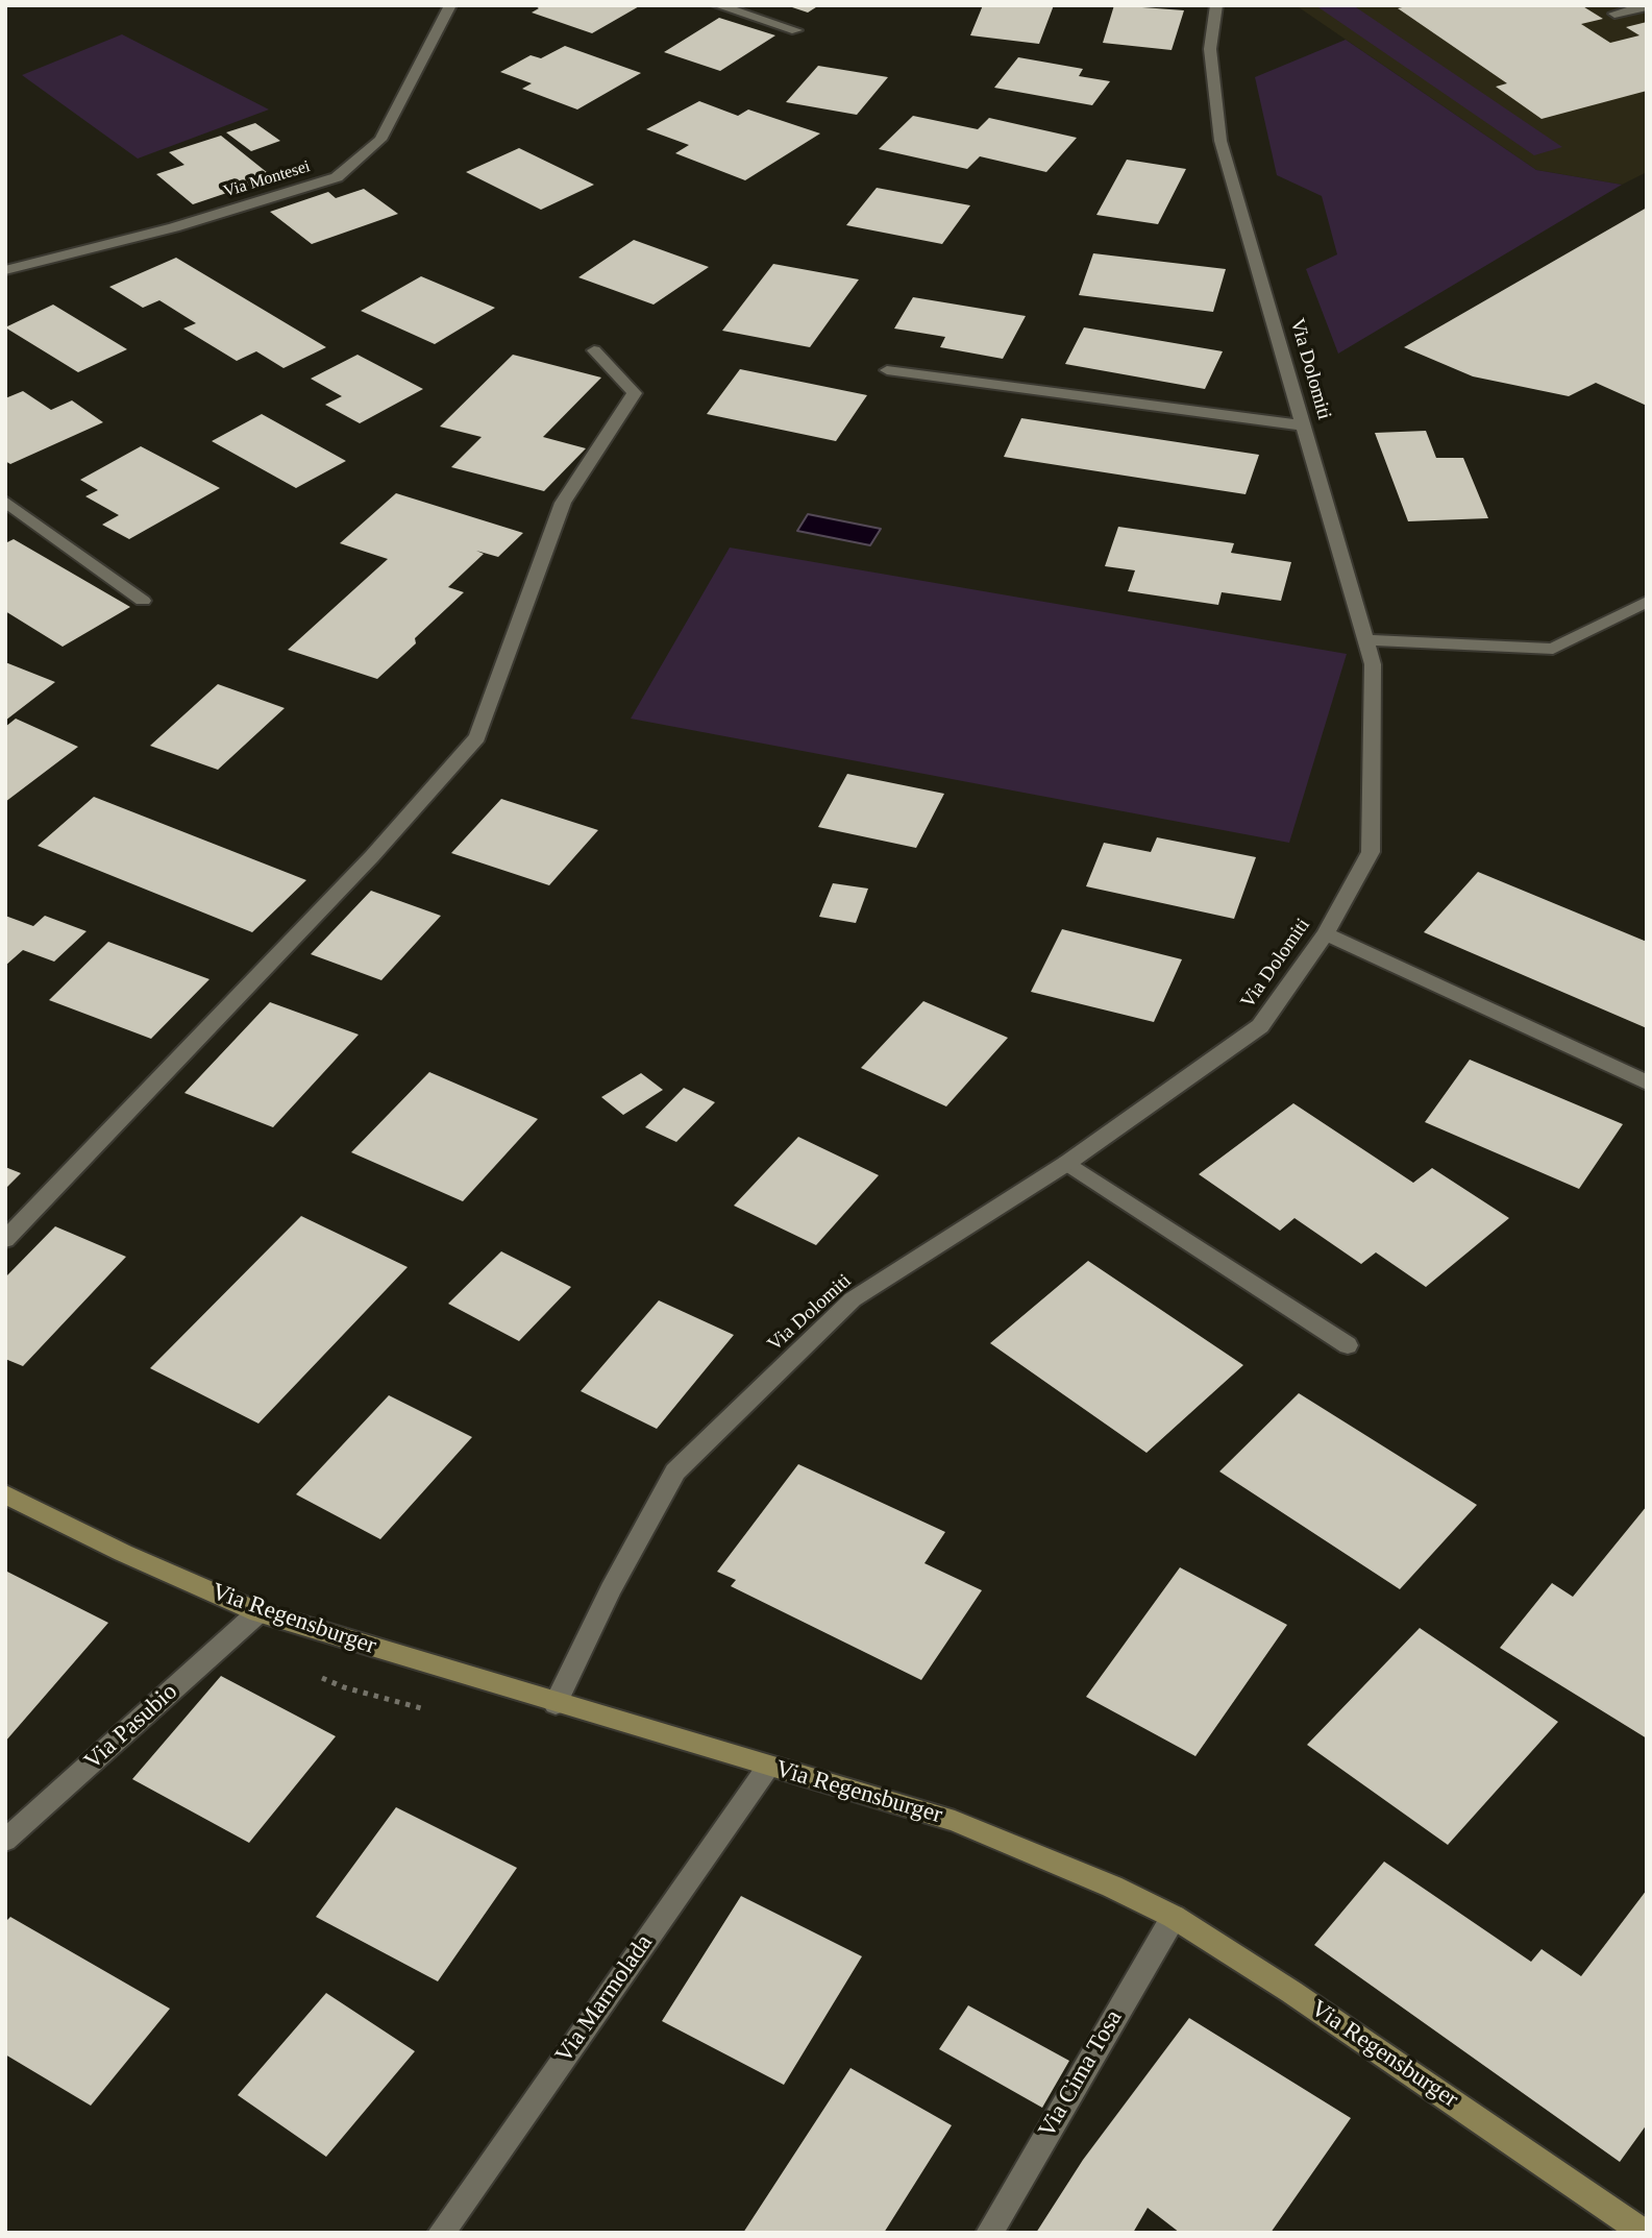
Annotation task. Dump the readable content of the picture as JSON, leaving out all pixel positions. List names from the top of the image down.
{
  "streets": {
    "main road": ["Via Regensburger"],
    "street": [
      "Via Montesei",
      "Via Dolomiti",
      "Via Pasubio",
      "Via Marmolada",
      "Via Cima Tosa"
    ]
  },
  "crossings": [
    ["Via Dolomiti", "Via Regensburger"],
    ["Via Regensburger", "Via Pasubio"],
    ["Via Regensburger", "Via Marmolada"],
    ["Via Regensburger", "Via Cima Tosa"]
  ]
}
